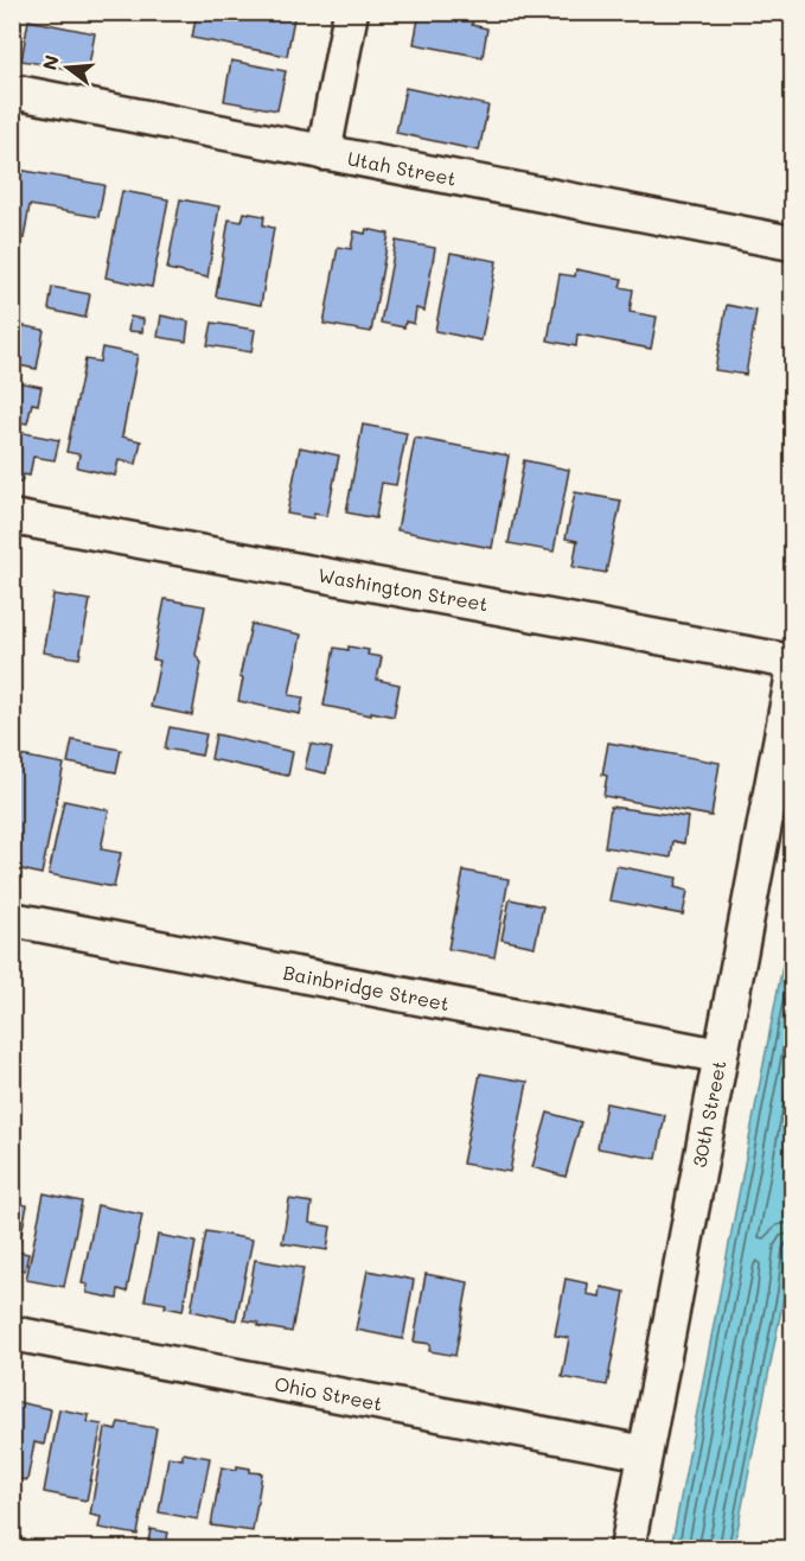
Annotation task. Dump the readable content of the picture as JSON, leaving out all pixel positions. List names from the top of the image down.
{
  "streets": {
    "street": [
      "Utah Street",
      "Washington Street",
      "Bainbridge Street",
      "30th Street",
      "Ohio Street"
    ]
  },
  "crossings": [
    ["Bainbridge Street", "30th Street"],
    ["30th Street", "Ohio Street"]
  ],
  "north": "left"
}
